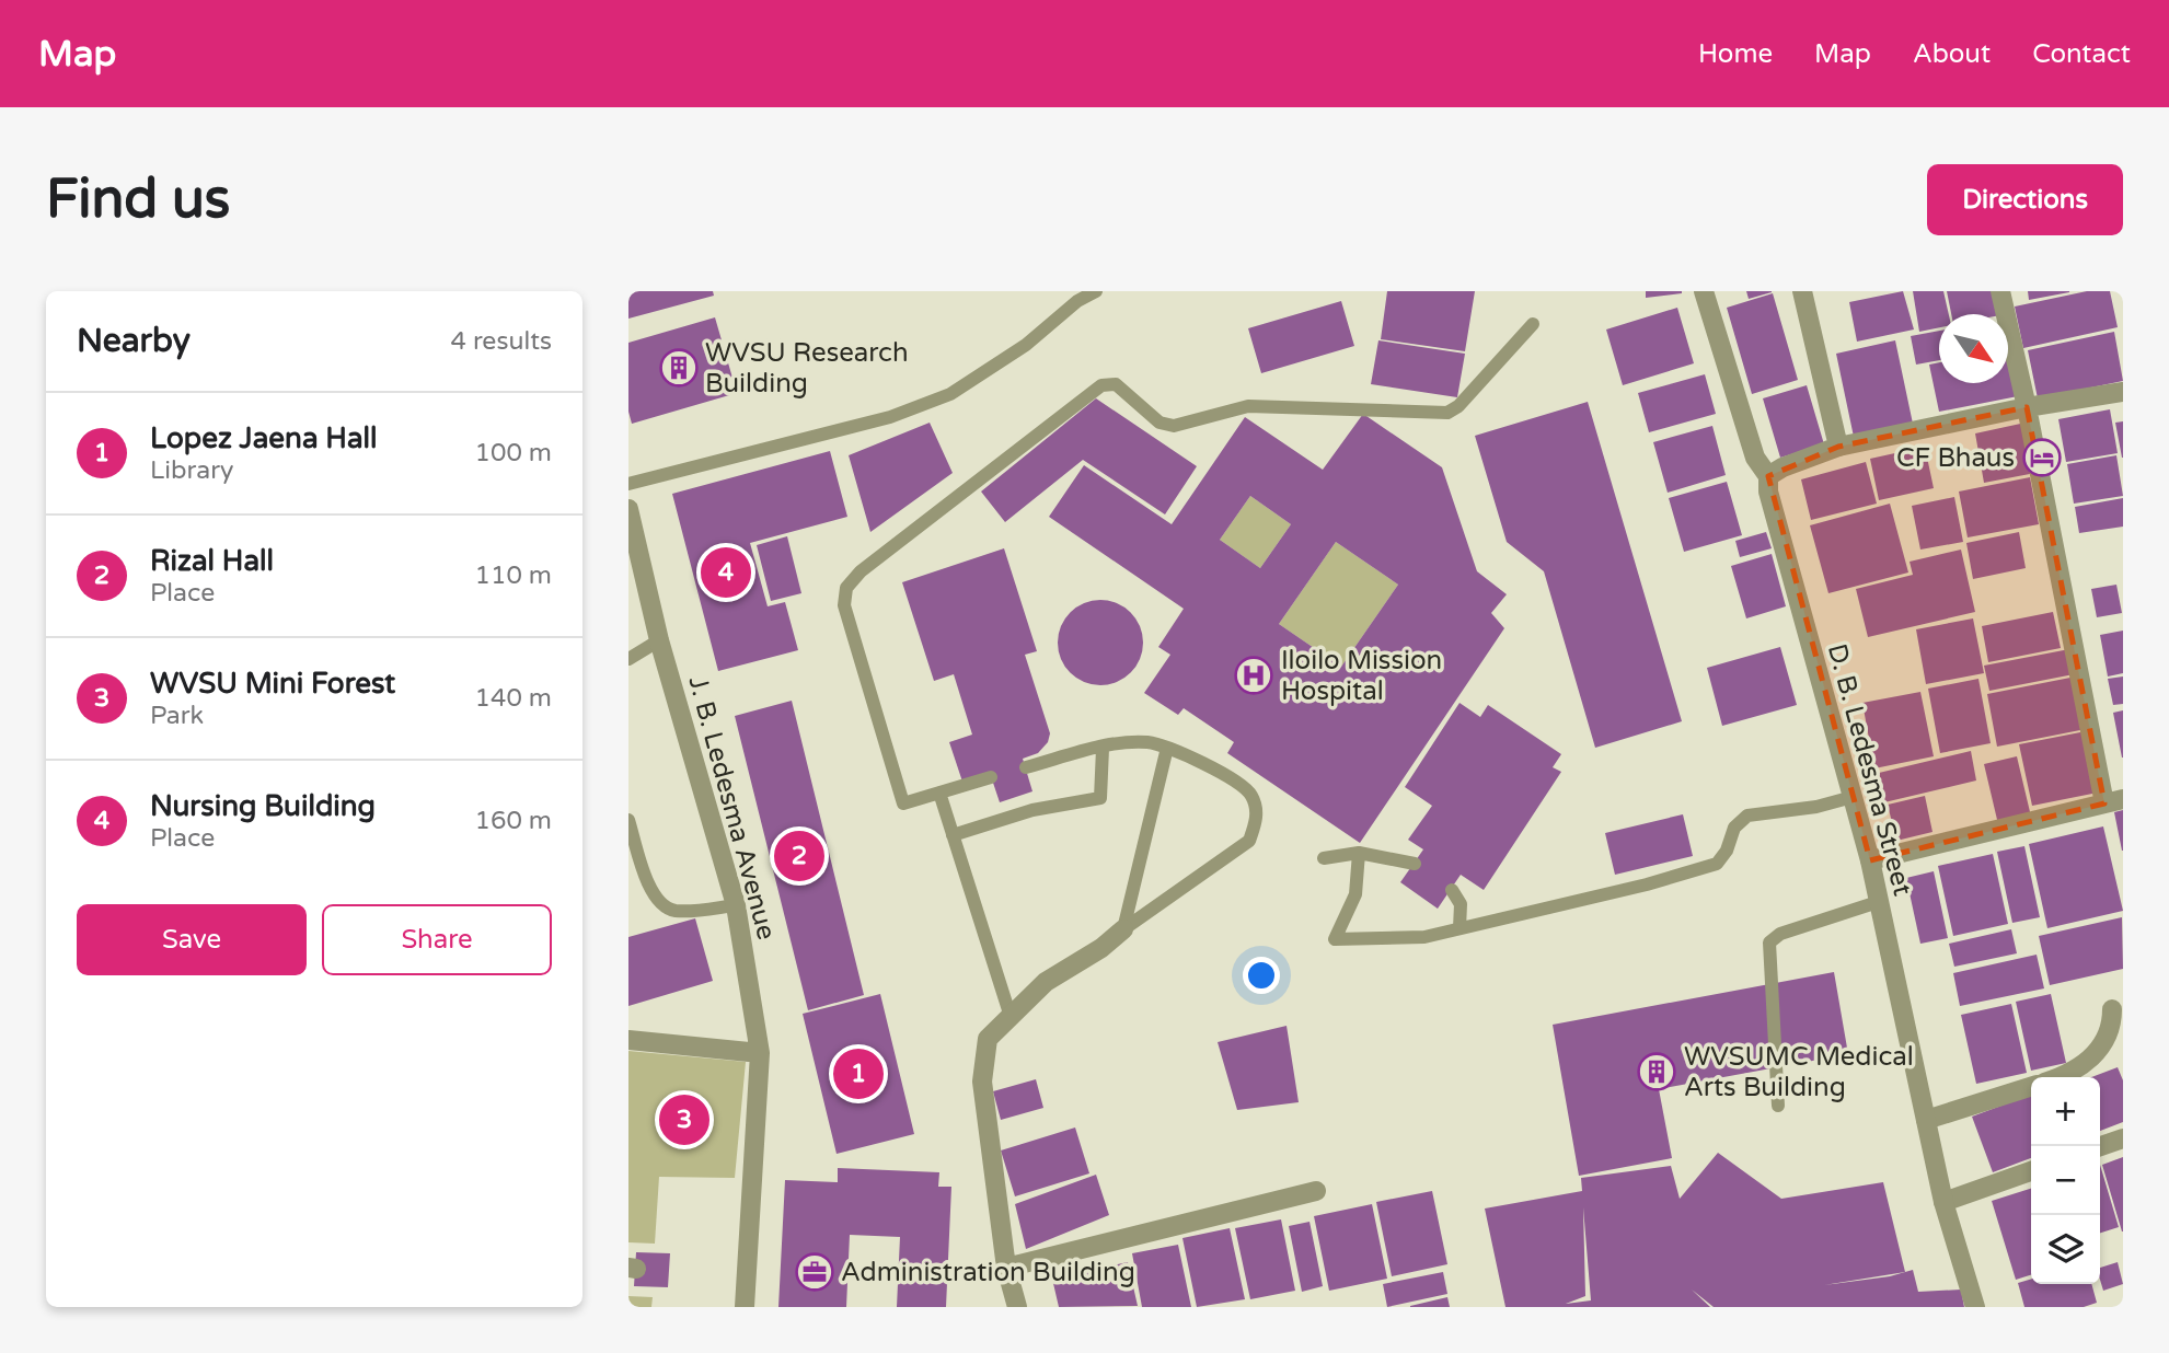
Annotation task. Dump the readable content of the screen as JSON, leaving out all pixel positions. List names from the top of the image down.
{
  "streets": {
    "street": ["D. B. Ledesma Street", "J. B. Ledesma Avenue"]
  },
  "places": {
    "building": ["WVSU Research Building", "WVSUMC Medical Arts Building"],
    "hotel": ["CF Bhaus"],
    "hospital": ["Iloilo Mission Hospital"],
    "office": ["Administration Building"]
  },
  "north": "bottom right",
  "page": {
    "header": "Map",
    "nav": [
      "Home",
      "Map",
      "About",
      "Contact"
    ],
    "buttons": [
      "Directions",
      ["Save", "Share"]
    ],
    "title": "Find us",
    "heading": ["Nearby", "4 results"],
    "list": [
      {
        "mark": "1",
        "name": "Lopez Jaena Hall",
        "note": "Library",
        "value": "100 m"
      },
      {
        "mark": "2",
        "name": "Rizal Hall",
        "note": "Place",
        "value": "110 m"
      },
      {
        "mark": "3",
        "name": "WVSU Mini Forest",
        "note": "Park",
        "value": "140 m"
      },
      {
        "mark": "4",
        "name": "Nursing Building",
        "note": "Place",
        "value": "160 m"
      }
    ],
    "pins": [
      "4",
      "2",
      "1",
      "3"
    ],
    "map_buttons": ["+", "−"]
  }
}
